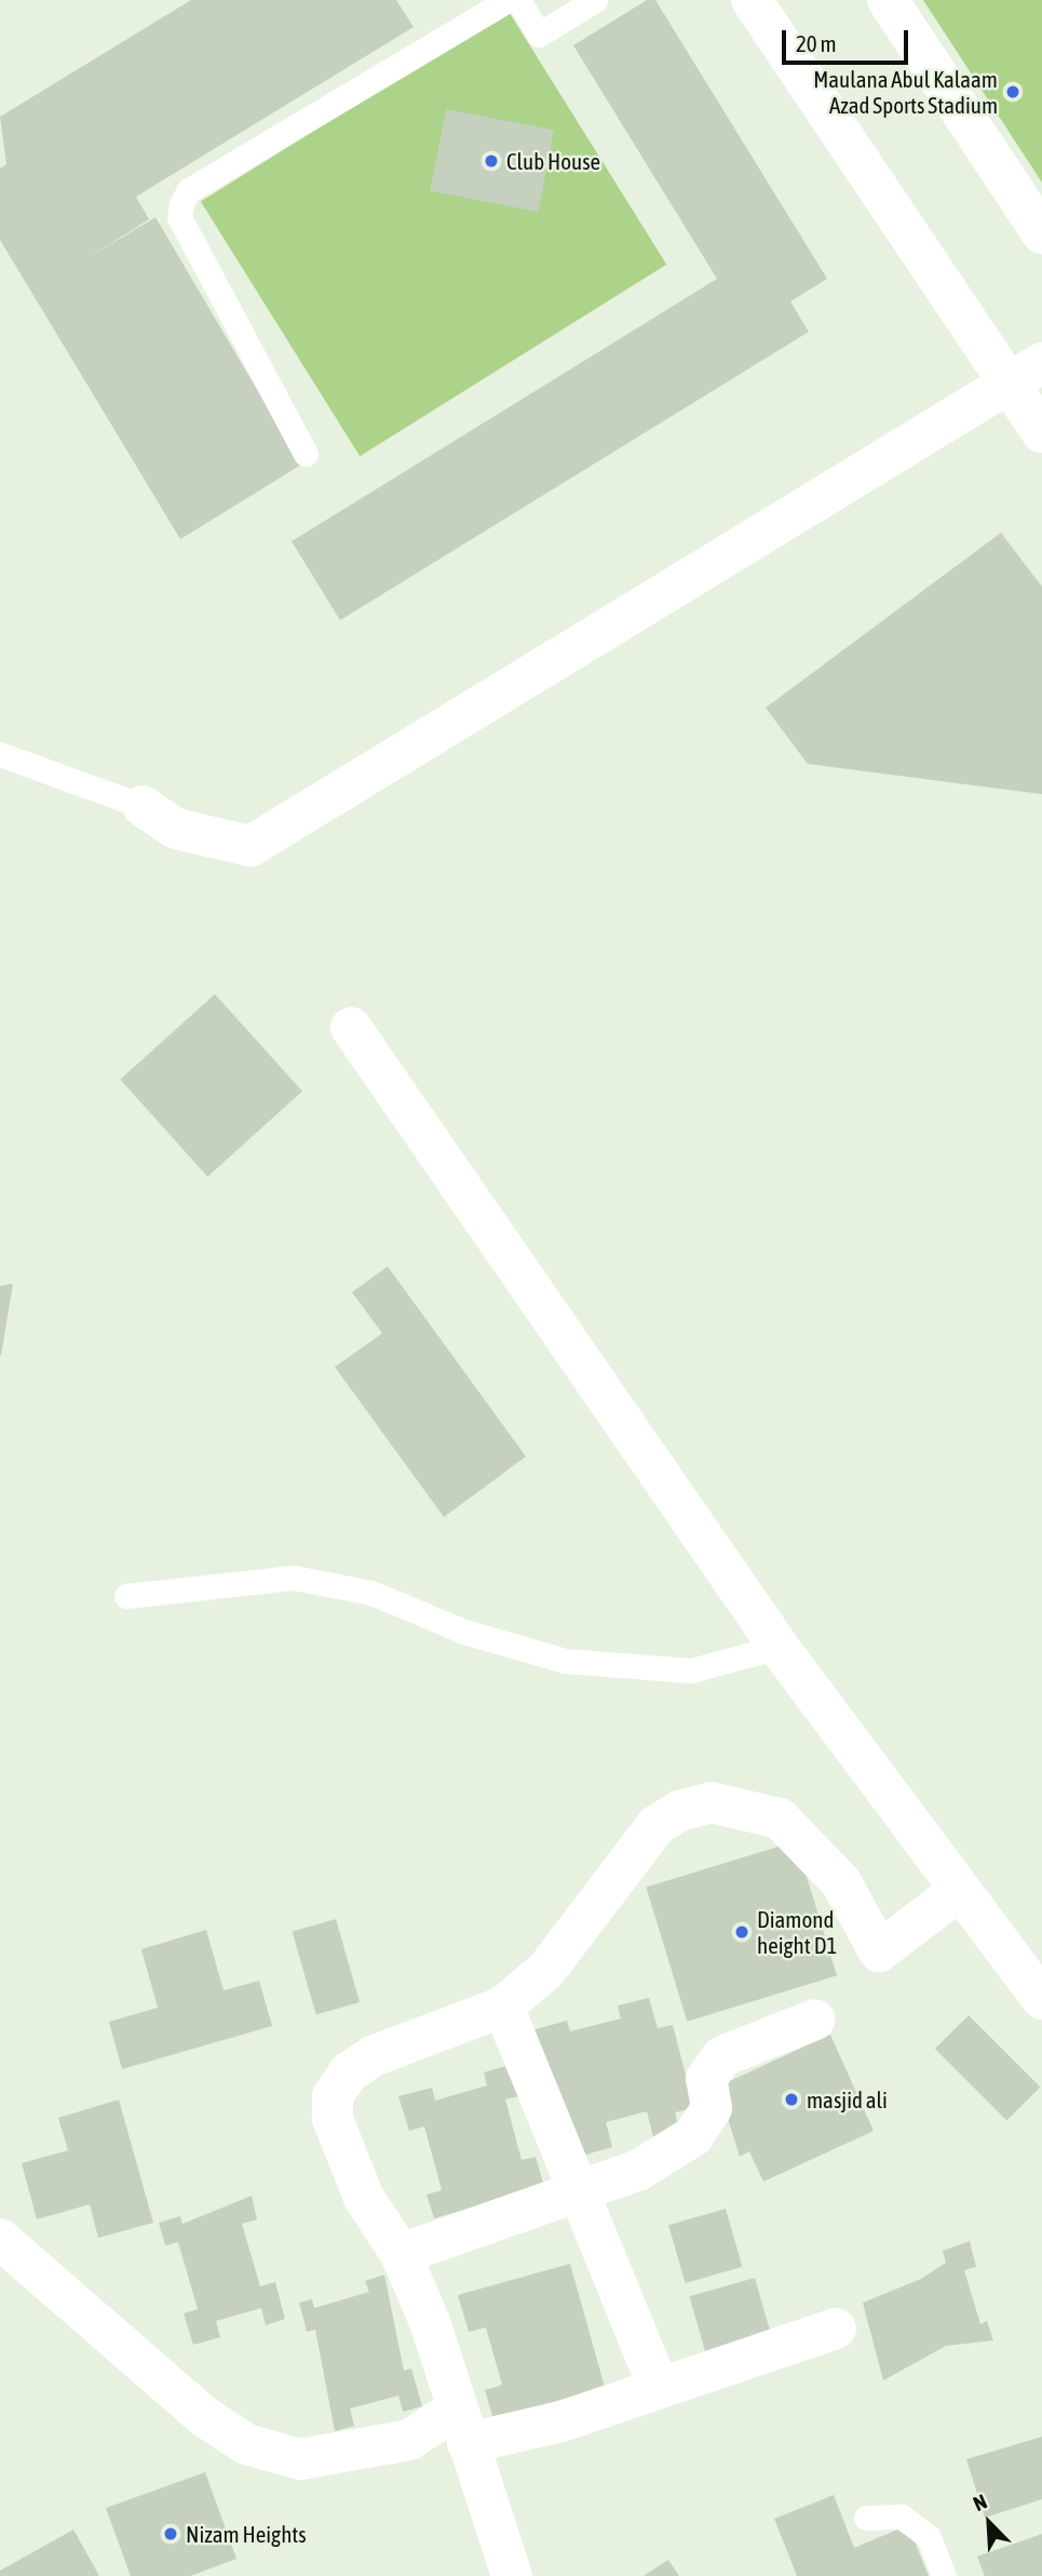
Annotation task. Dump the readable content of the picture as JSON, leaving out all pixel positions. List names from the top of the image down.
{
  "places": [
    "Maulana Abul Kalaam Azad Sports Stadium",
    "Club House",
    "Diamond height D1",
    "masjid ali",
    "Nizam Heights"
  ],
  "scale_bar": "20 m",
  "north": "top left"
}
